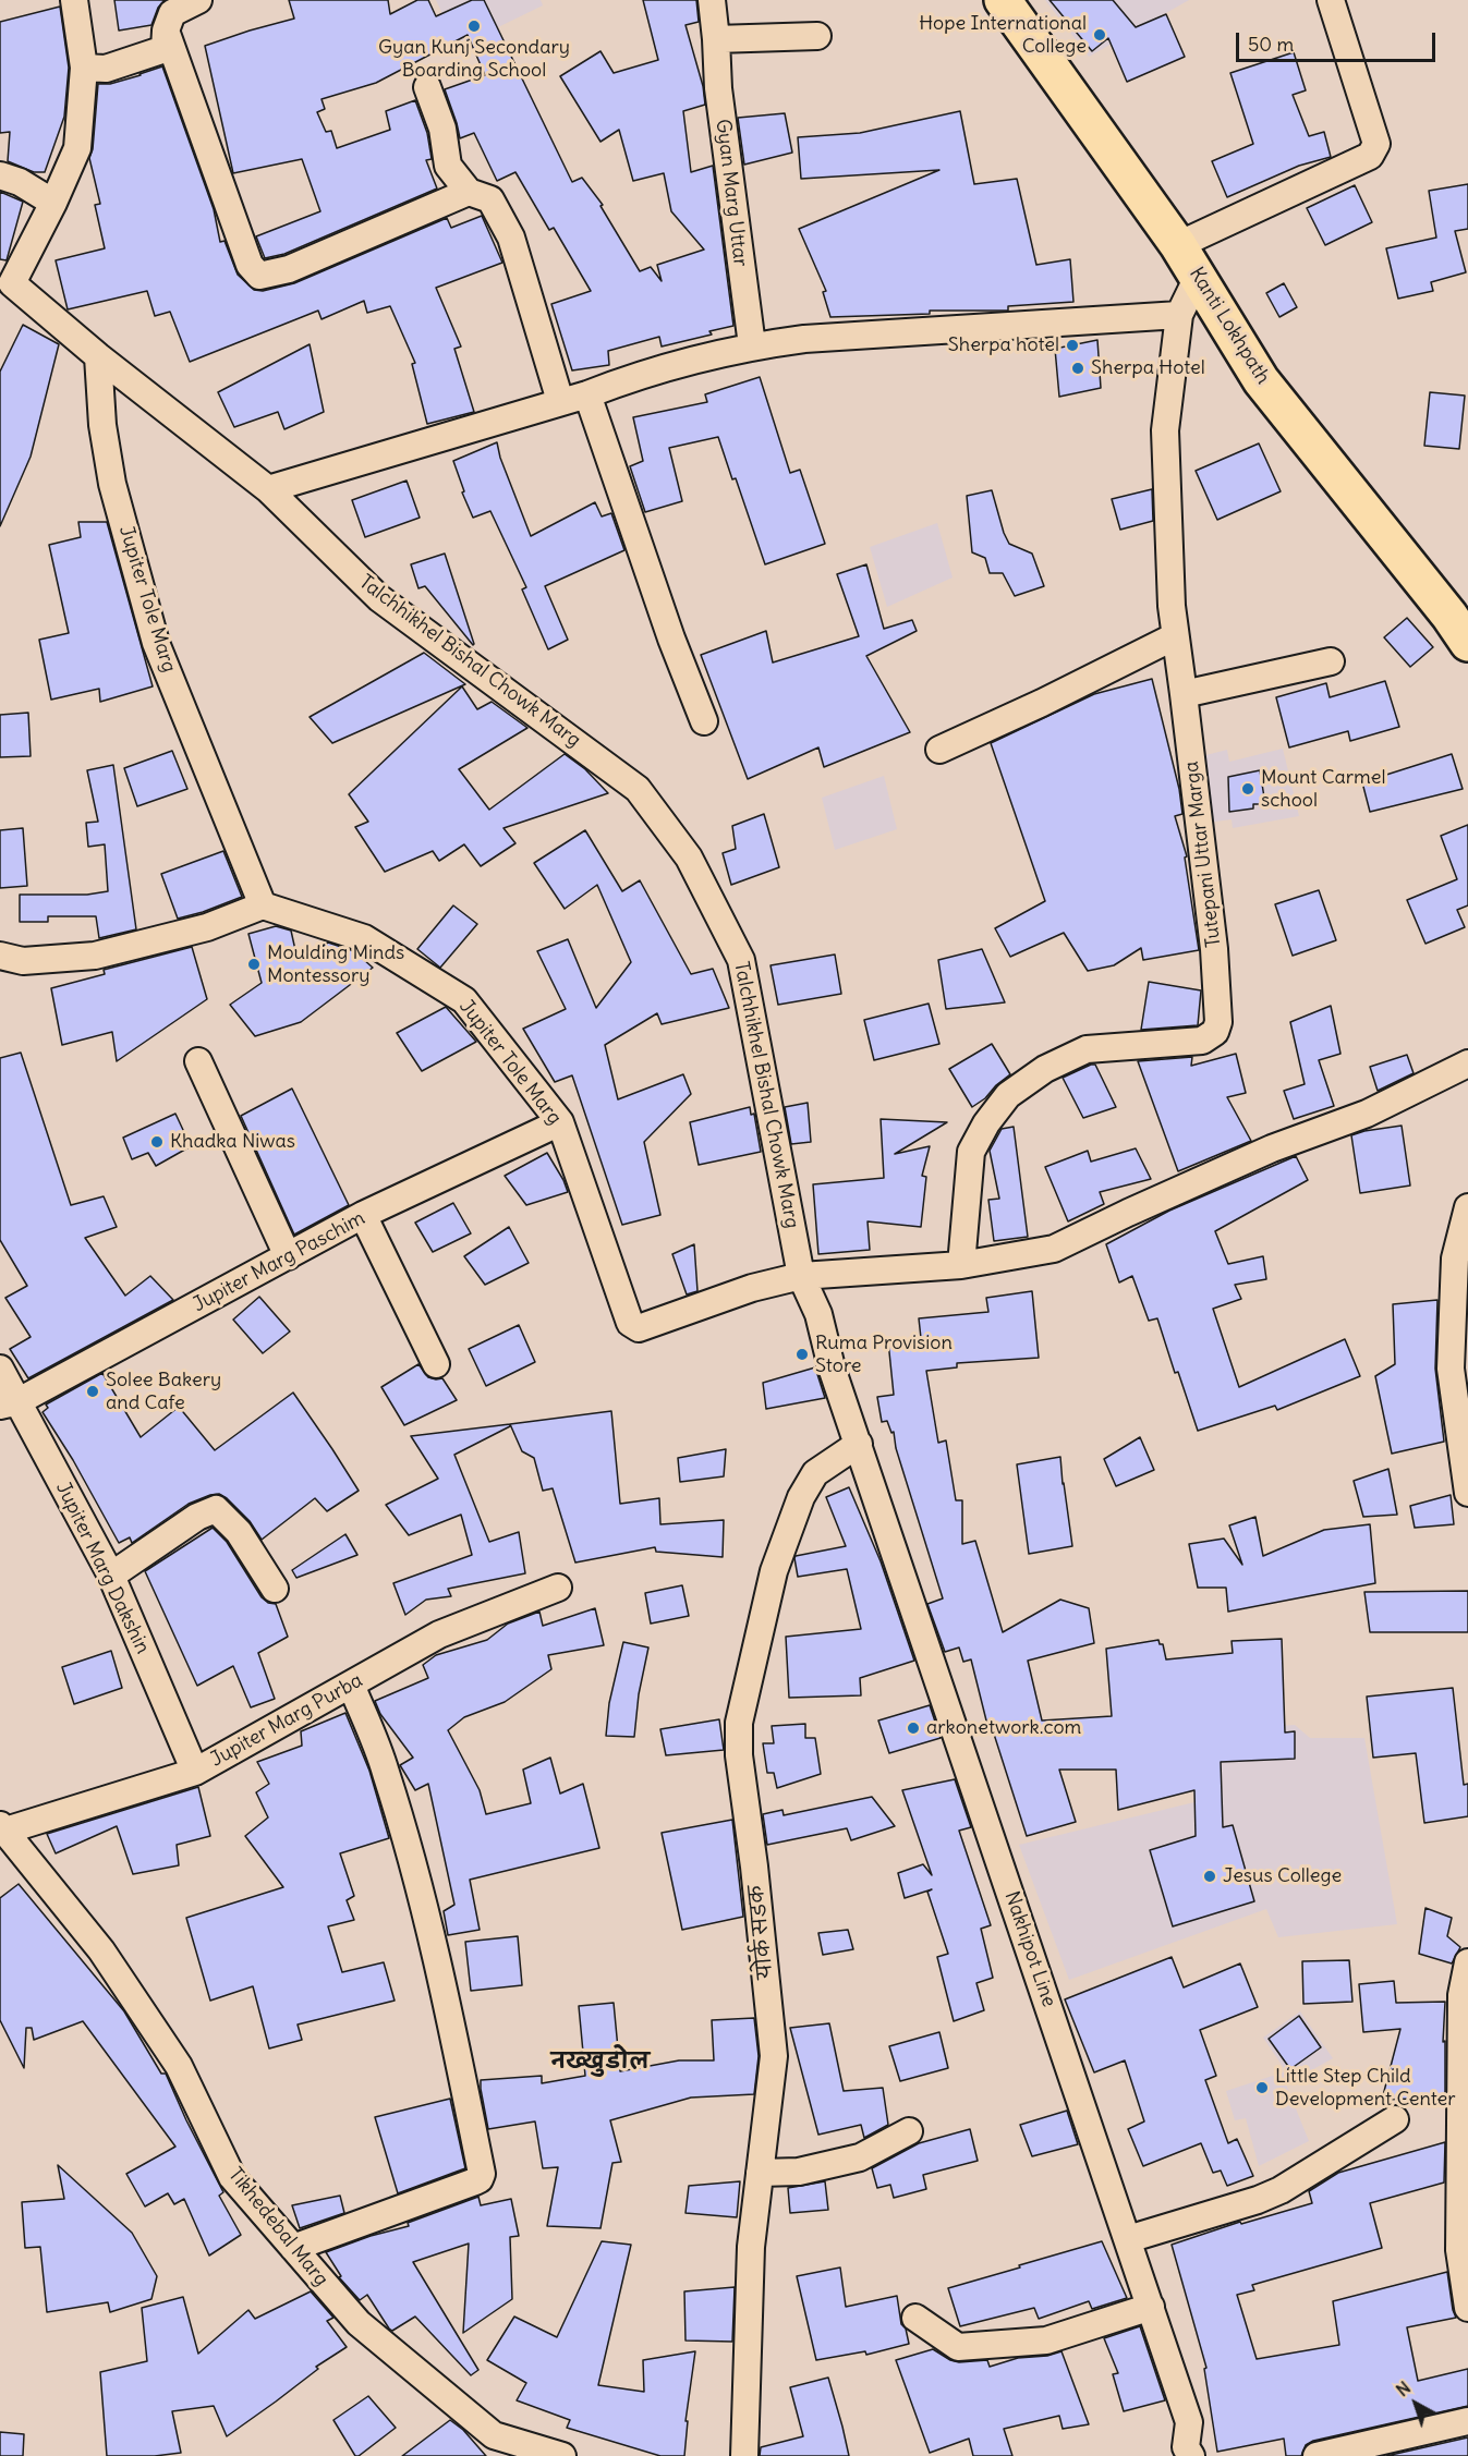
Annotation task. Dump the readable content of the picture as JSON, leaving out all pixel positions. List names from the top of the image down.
{
  "streets": {
    "main road": ["Kanti Lokhpath"],
    "street": [
      "Gyan Marg Uttar",
      "Jupiter Tole Marg",
      "Talchhikhel Bishal Chowk Marg",
      "Tutepani Uttar Marga",
      "Jupiter Marg Paschim",
      "Jupiter Marg Dakshin",
      "Jupiter Marg Purba",
      "योर्क सडक",
      "Nakhipot Line",
      "Tikhedebal Marg"
    ]
  },
  "crossings": [
    ["Kanti Lokhpath", "Tutepani Uttar Marga"],
    ["Jupiter Tole Marg", "Talchhikhel Bishal Chowk Marg"],
    ["Jupiter Tole Marg", "Jupiter Marg Paschim"],
    ["Talchhikhel Bishal Chowk Marg", "योर्क सडक"],
    ["Talchhikhel Bishal Chowk Marg", "Nakhipot Line"],
    ["Jupiter Marg Paschim", "Jupiter Marg Dakshin"],
    ["Jupiter Marg Dakshin", "Jupiter Marg Purba"],
    ["Jupiter Marg Purba", "Tikhedebal Marg"],
    ["योर्क सडक", "Nakhipot Line"]
  ],
  "districts": ["नख्खुडोल"],
  "places": [
    "Gyan Kunj Secondary Boarding School",
    "Hope International College",
    "Sherpa hotel",
    "Sherpa Hotel",
    "Mount Carmel school",
    "Moulding Minds Montessory",
    "Khadka Niwas",
    "Ruma Provision Store",
    "Solee Bakery and Cafe",
    "arkonetwork.com",
    "Jesus College",
    "Little Step Child Development Center"
  ],
  "scale_bar": "50 m",
  "north": "top left"
}
